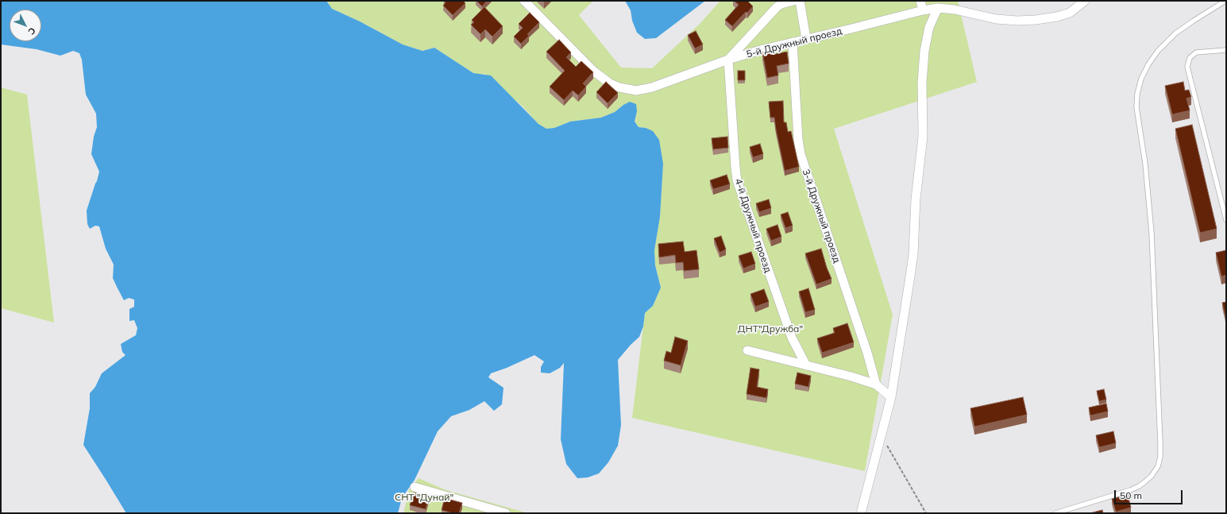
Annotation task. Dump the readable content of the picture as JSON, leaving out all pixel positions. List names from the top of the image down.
{
  "streets": {
    "street": ["5-й Дружный проезд", "3-й Дружный проезд", "4-й Дружный проезд"]
  },
  "crossings": [
    ["5-й Дружный проезд", "3-й Дружный проезд"],
    ["5-й Дружный проезд", "4-й Дружный проезд"]
  ],
  "parks": ["ДНТ\"Дружба\"", "СНТ \"Дунай\""],
  "scale_bar": "50 m",
  "north": "bottom right"
}
